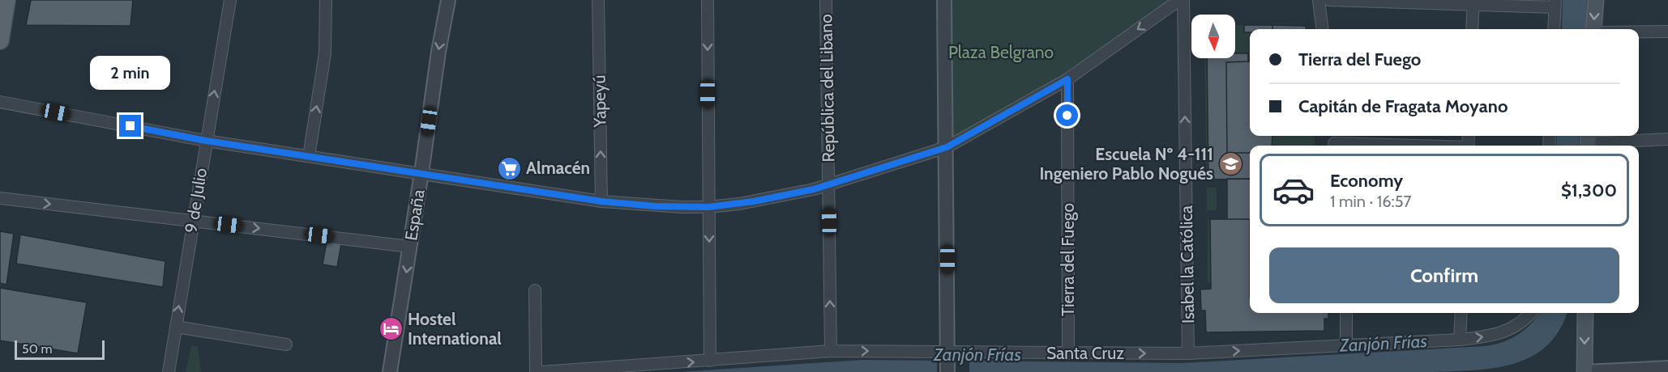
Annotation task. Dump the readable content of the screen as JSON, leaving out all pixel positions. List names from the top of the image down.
{
  "streets": {
    "street": [
      "República del Libano",
      "Yapeyú",
      "9 de Julio",
      "España",
      "Tierra del Fuego",
      "Isabel la Católica",
      "Santa Cruz"
    ]
  },
  "crossings": [
    ["República del Libano", "Santa Cruz"],
    ["Tierra del Fuego", "Santa Cruz"],
    ["Isabel la Católica", "Santa Cruz"]
  ],
  "one_way": [
    "República del Libano",
    "Yapeyú",
    "9 de Julio",
    "Isabel la Católica",
    "Santa Cruz"
  ],
  "water": ["Zanjón Frías"],
  "parks": ["Plaza Belgrano"],
  "places": {
    "school or university": ["Escuela Nº 4-111 Ingeniero Pablo Nogués"],
    "supermarket": ["Almacén"],
    "hotel": ["Hostel International"]
  },
  "scale_bar": "50 m",
  "north": "bottom",
  "page": {
    "banner": ["Tierra del Fuego", "Capitán de Fragata Moyano"],
    "bubble": "2 min",
    "list": [
      {
        "name": "Economy",
        "note": "1 min · 16:57",
        "value": "$1,300"
      }
    ],
    "buttons": "Confirm",
    "scale": "50 m"
  }
}
